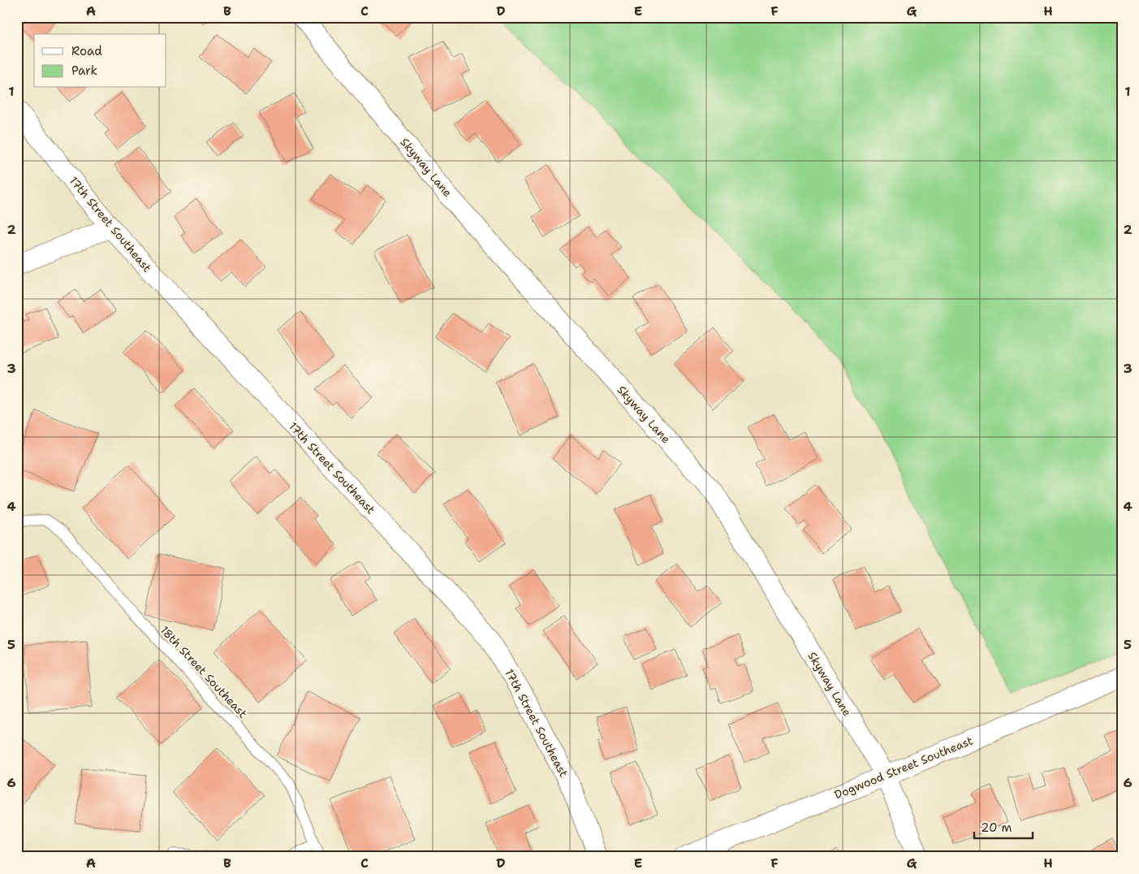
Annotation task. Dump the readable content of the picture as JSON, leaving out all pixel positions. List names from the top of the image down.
{
  "streets": {
    "street": ["Skyway Lane", "17th Street Southeast", "Dogwood Street Southeast"],
    "lane": ["18th Street Southeast"]
  },
  "crossings": [
    ["Skyway Lane", "Dogwood Street Southeast"]
  ],
  "legend": ["Road", "Park"],
  "scale_bar": "20 m",
  "grid": {
    "columns": [
      "A",
      "B",
      "C",
      "D",
      "E",
      "F",
      "G",
      "H"
    ],
    "rows": [
      "1",
      "2",
      "3",
      "4",
      "5",
      "6"
    ]
  }
}
